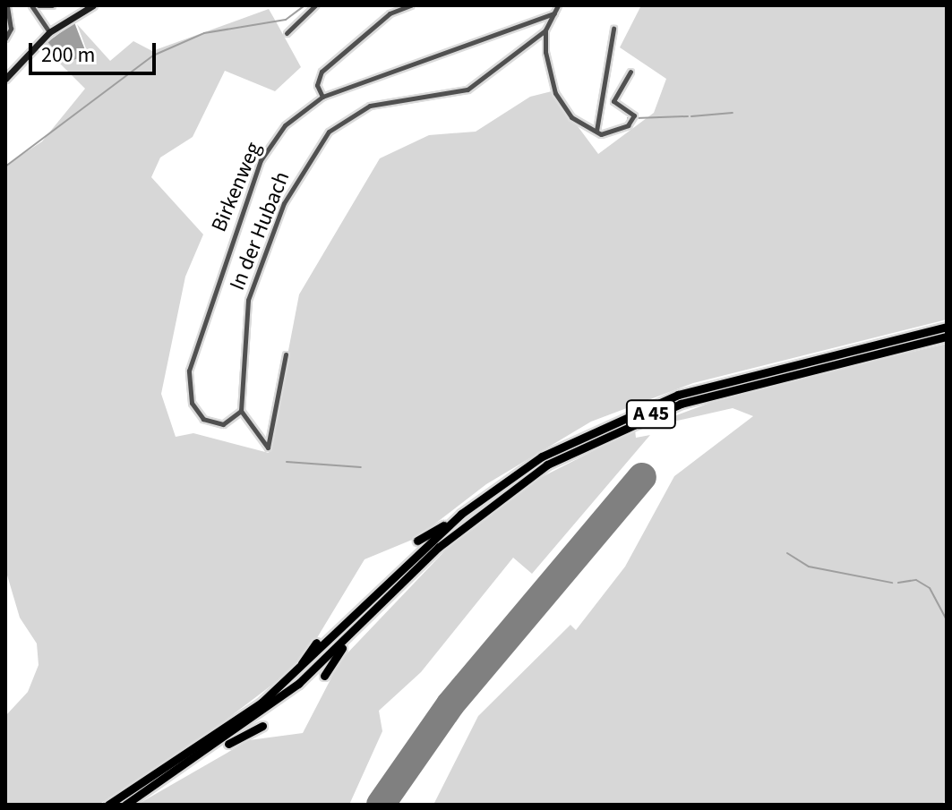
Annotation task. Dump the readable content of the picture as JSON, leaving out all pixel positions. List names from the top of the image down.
{
  "streets": {
    "highway": ["A 45"],
    "street": ["Birkenweg", "In der Hubach"]
  },
  "crossings": [
    ["Birkenweg", "In der Hubach"]
  ],
  "scale_bar": "200 m"
}
